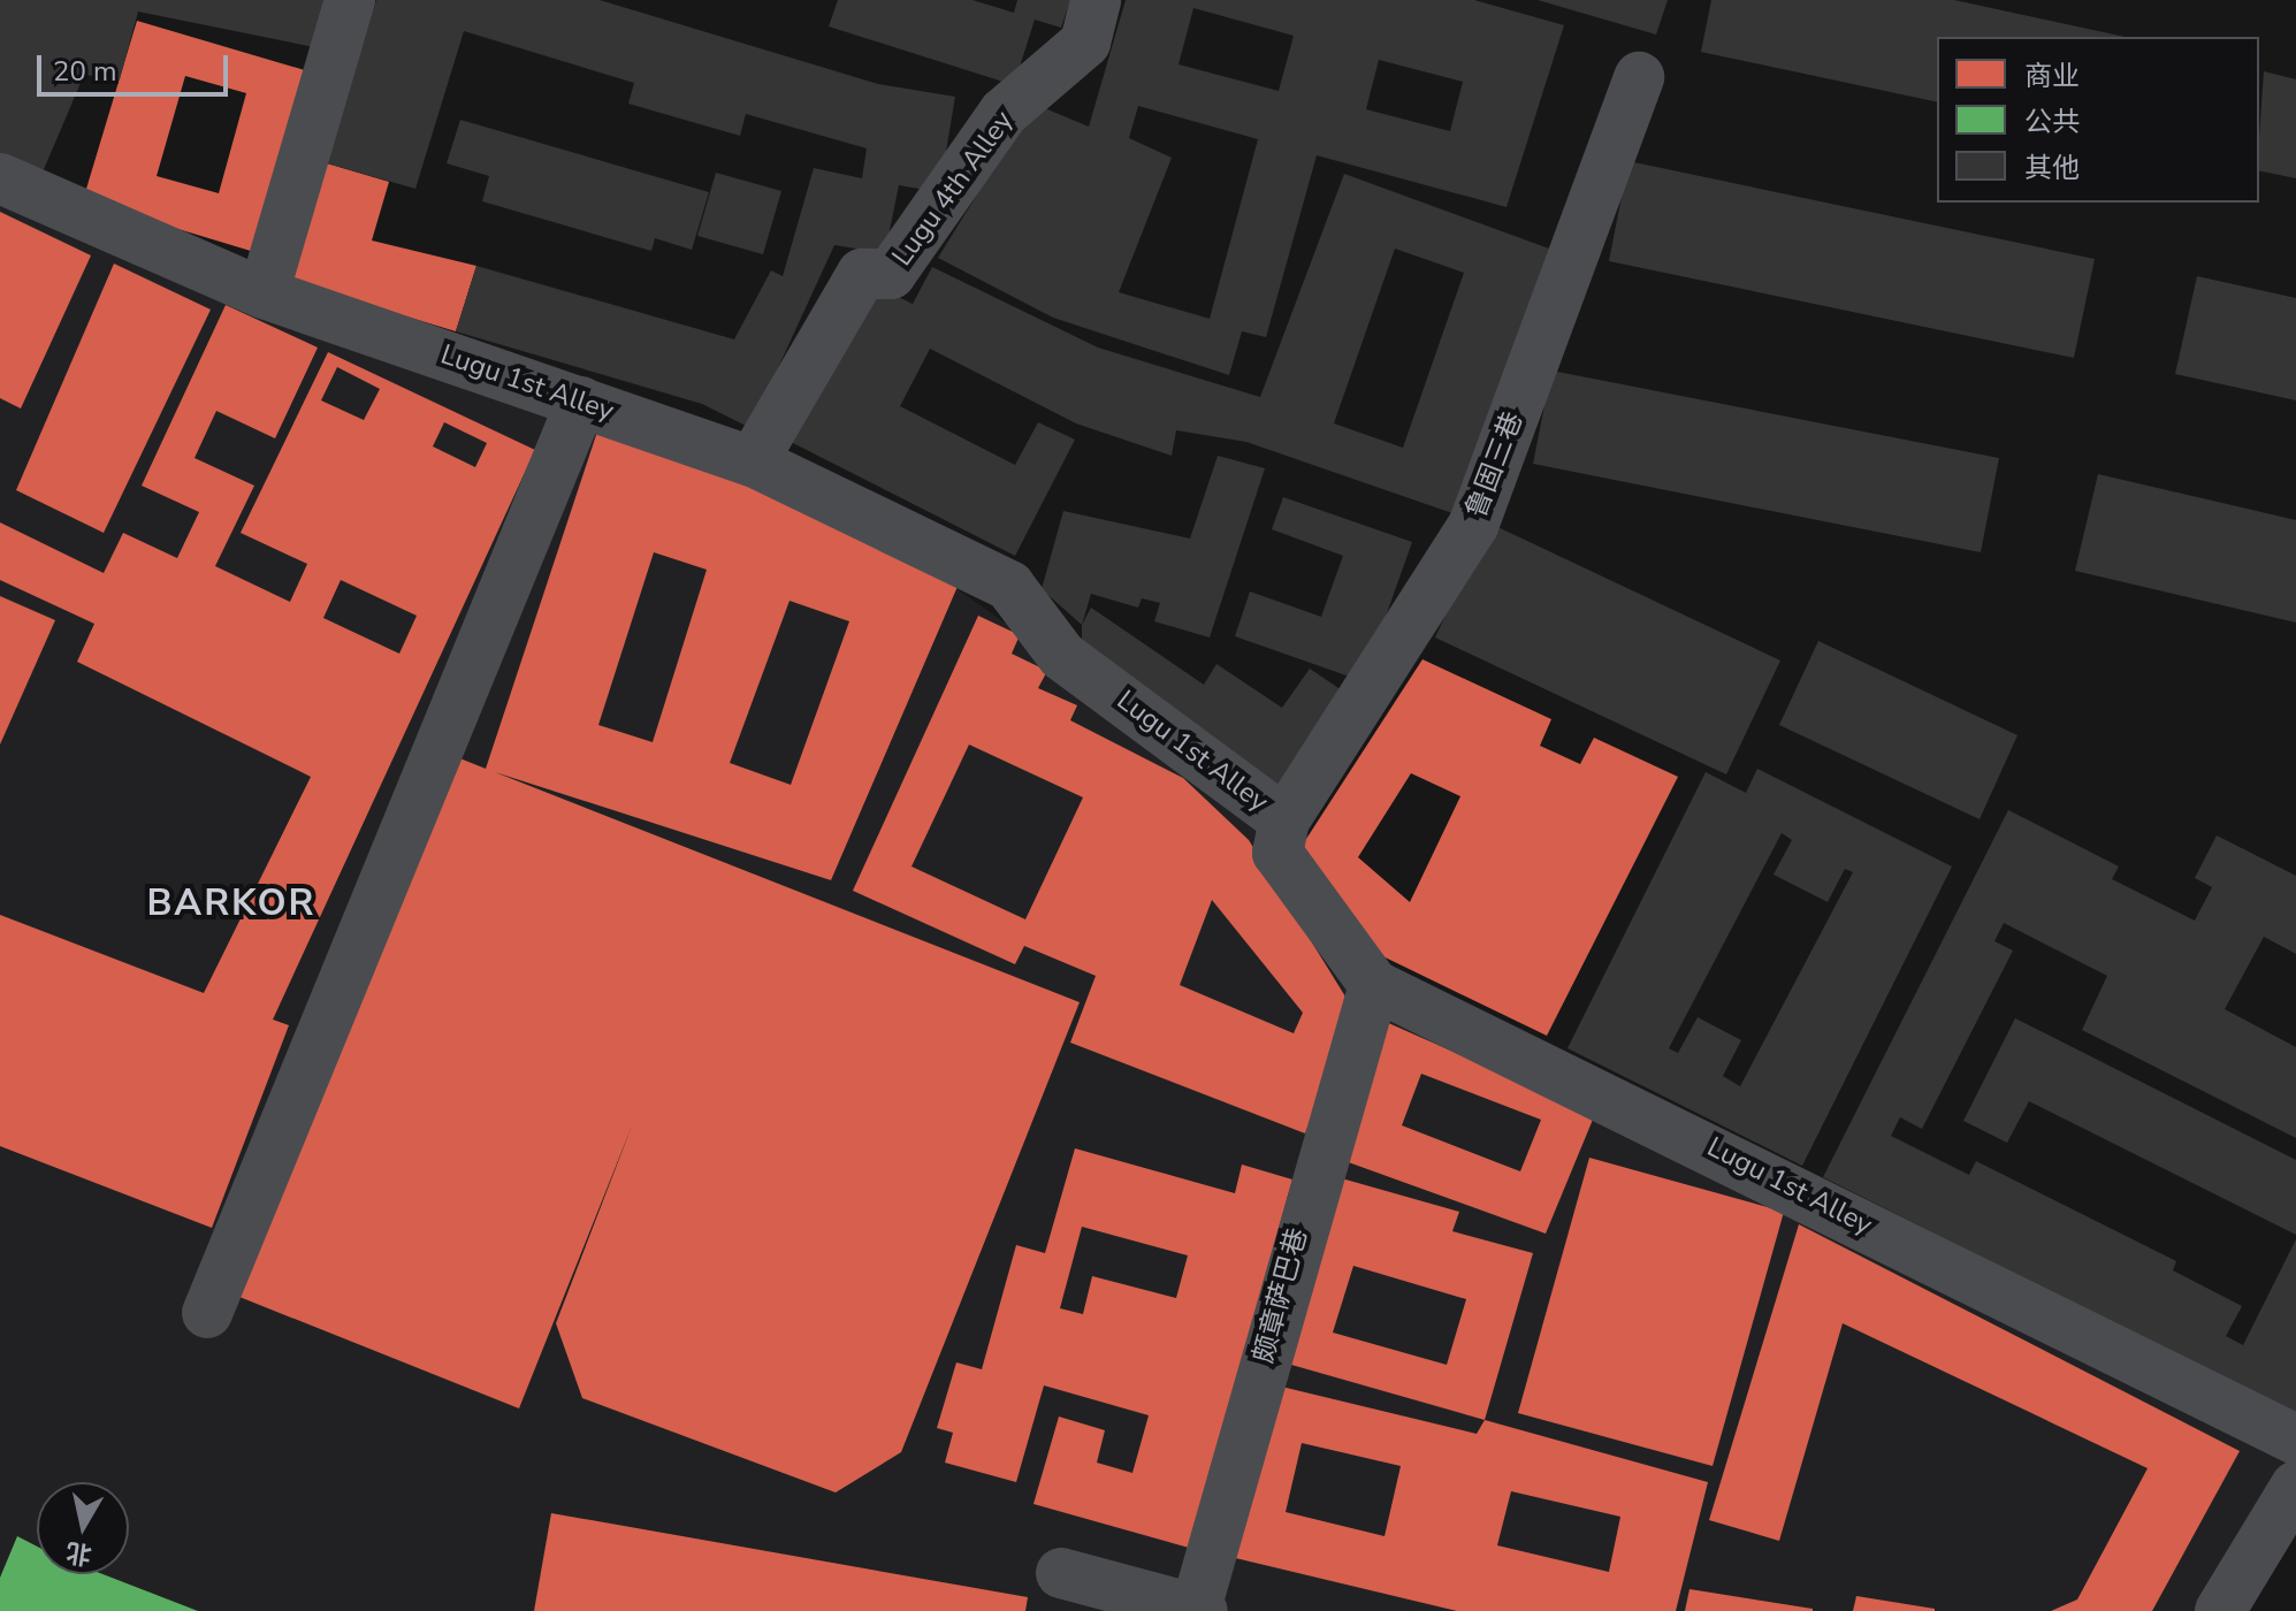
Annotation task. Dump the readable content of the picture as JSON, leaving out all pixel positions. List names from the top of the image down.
{
  "streets": {
    "street": [
      "Lugu 4th Alley",
      "Lugu 1st Alley",
      "鲁固三巷",
      "颇章萨巴巷"
    ]
  },
  "crossings": [
    ["Lugu 4th Alley", "Lugu 1st Alley"],
    ["Lugu 1st Alley", "鲁固三巷"],
    ["Lugu 1st Alley", "颇章萨巴巷"]
  ],
  "districts": ["BARKOR"],
  "legend": ["商业", "公共", "其他"],
  "scale_bar": "20 m",
  "north": "bottom"
}
